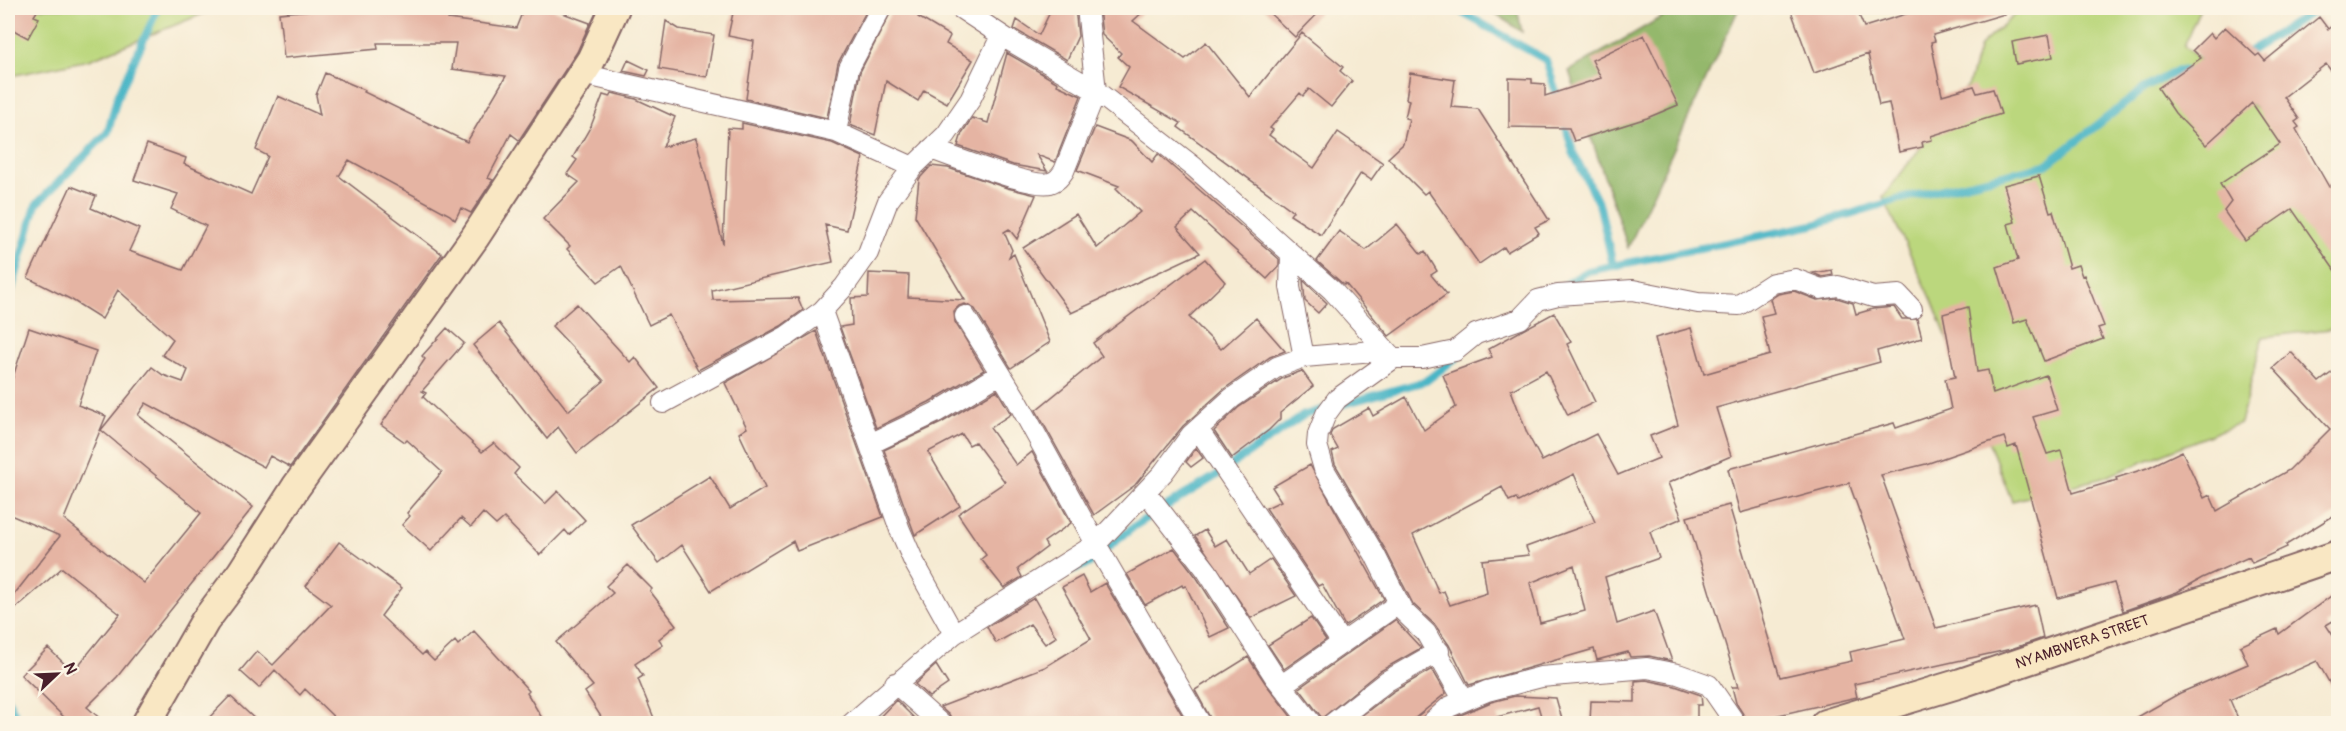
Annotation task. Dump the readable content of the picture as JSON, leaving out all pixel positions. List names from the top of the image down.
{
  "streets": {
    "street": ["NYAMBWERA STREET"]
  },
  "north": "top right"
}
